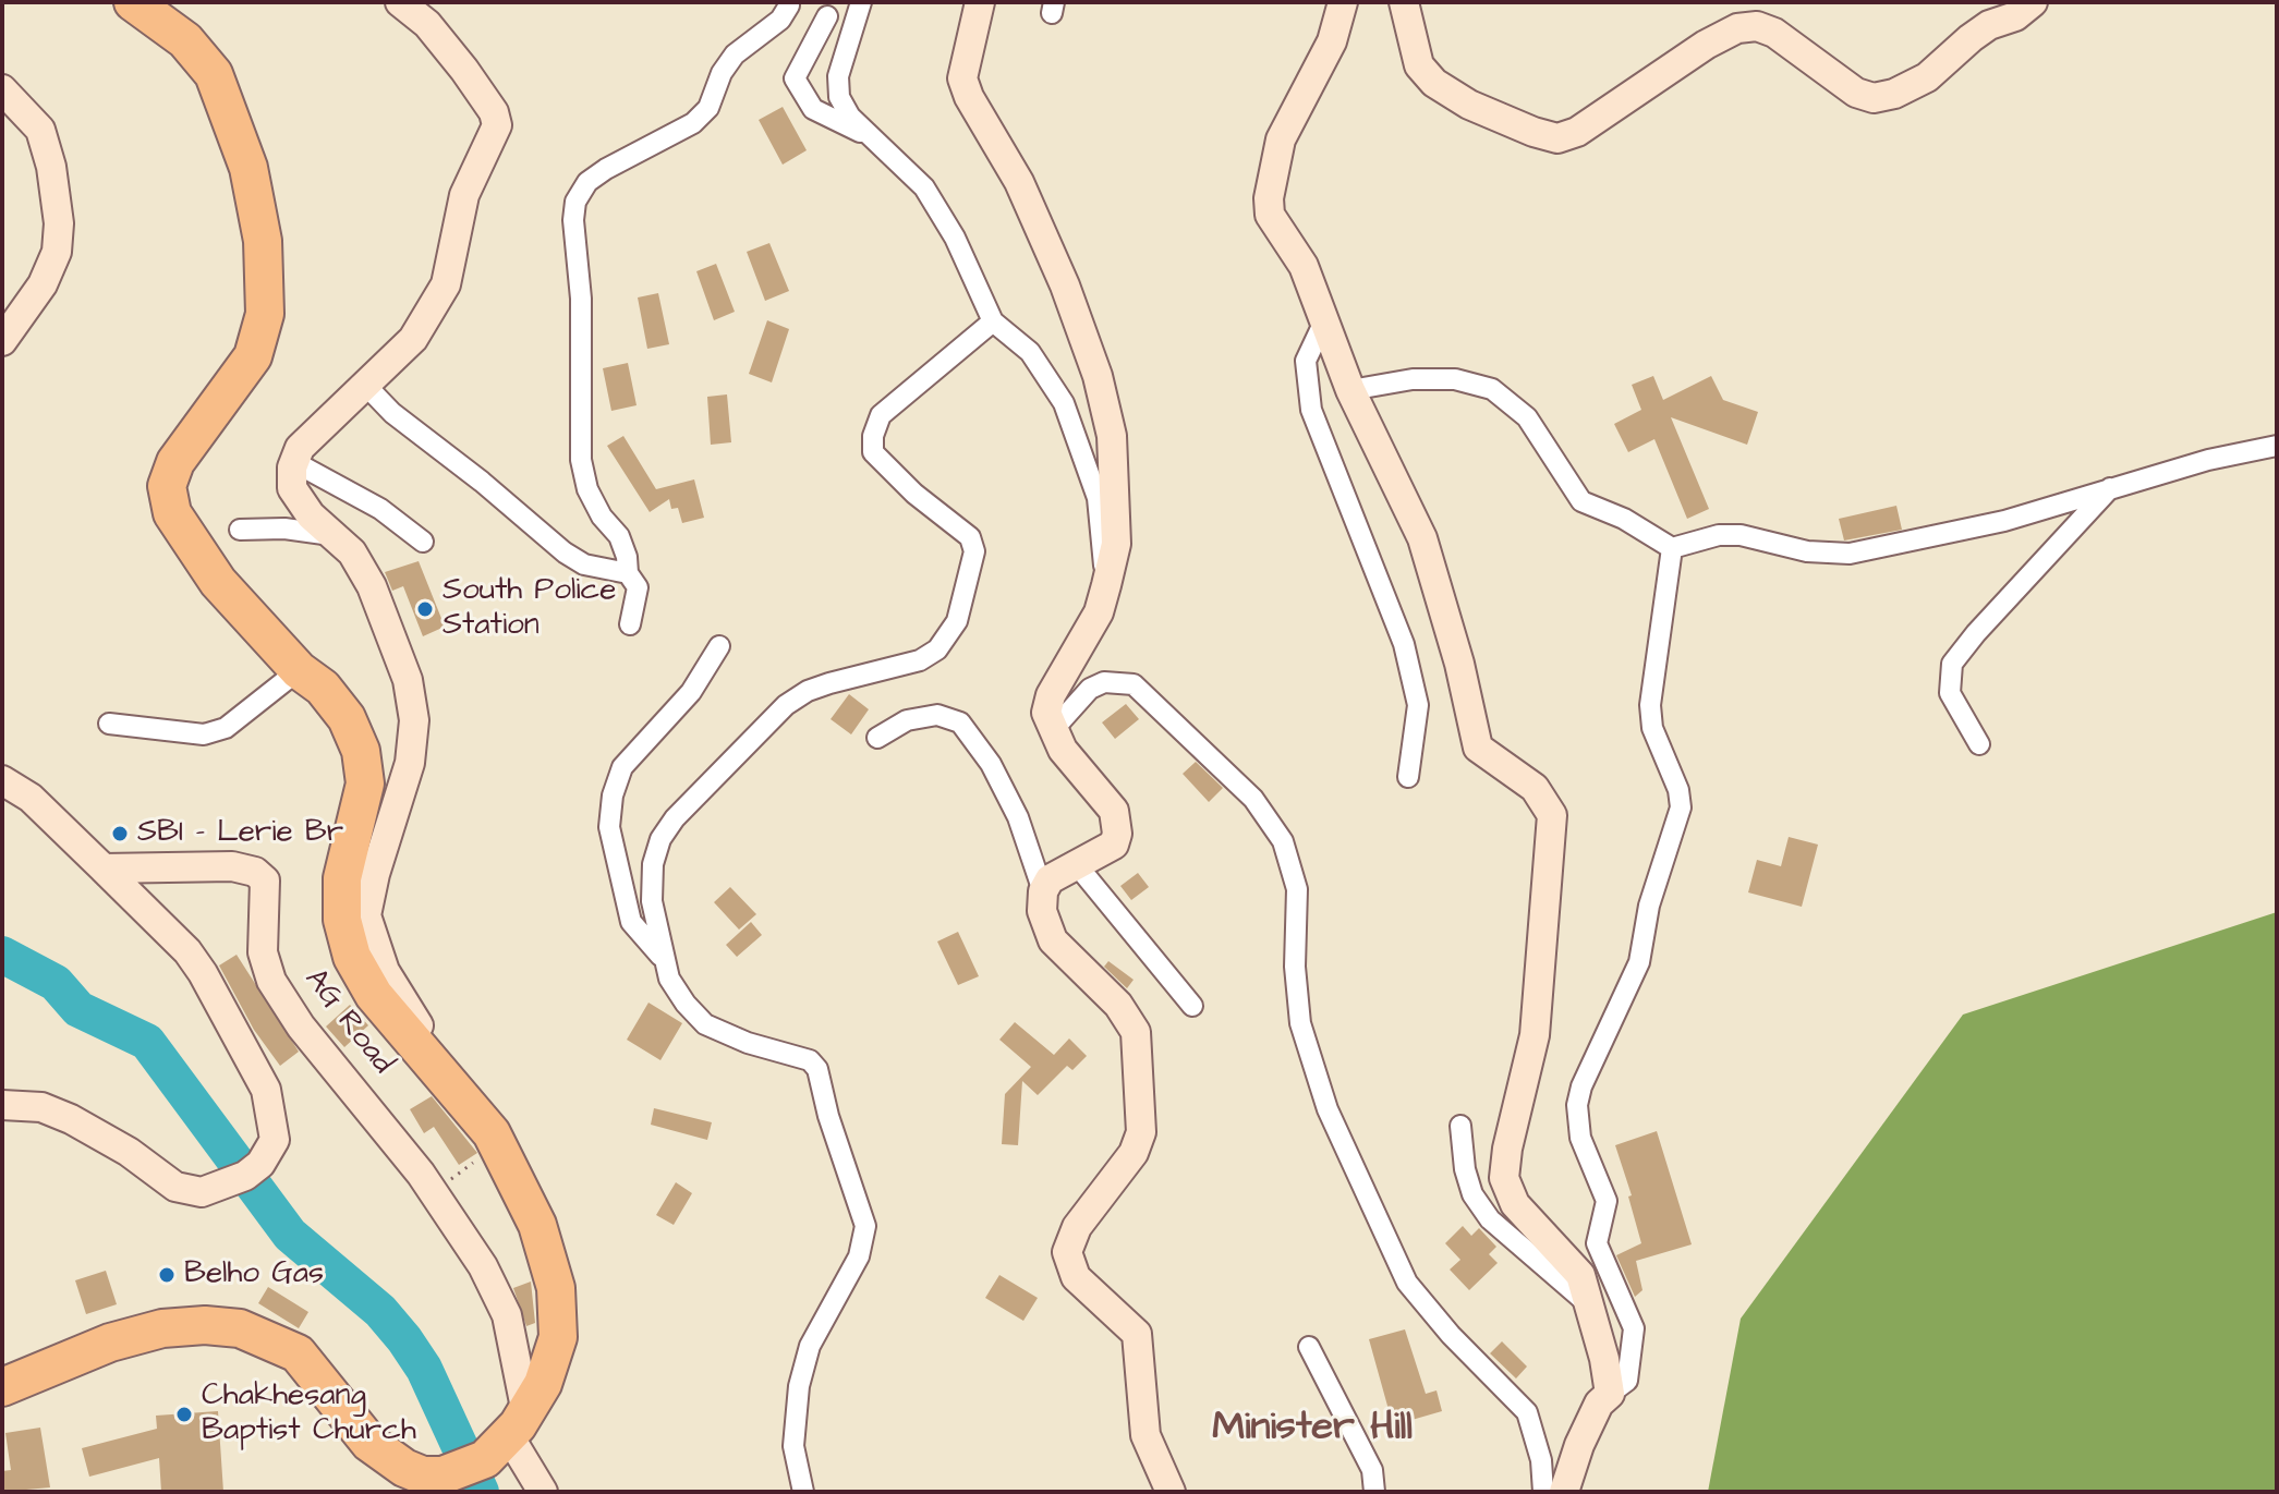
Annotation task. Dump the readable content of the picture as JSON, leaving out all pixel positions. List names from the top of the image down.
{
  "streets": {
    "main road": ["AG Road"]
  },
  "districts": ["Minister Hill"],
  "places": [
    "South Police Station",
    "SBI - Lerie Br",
    "Belho Gas",
    "Chakhesang Baptist Church"
  ]
}
